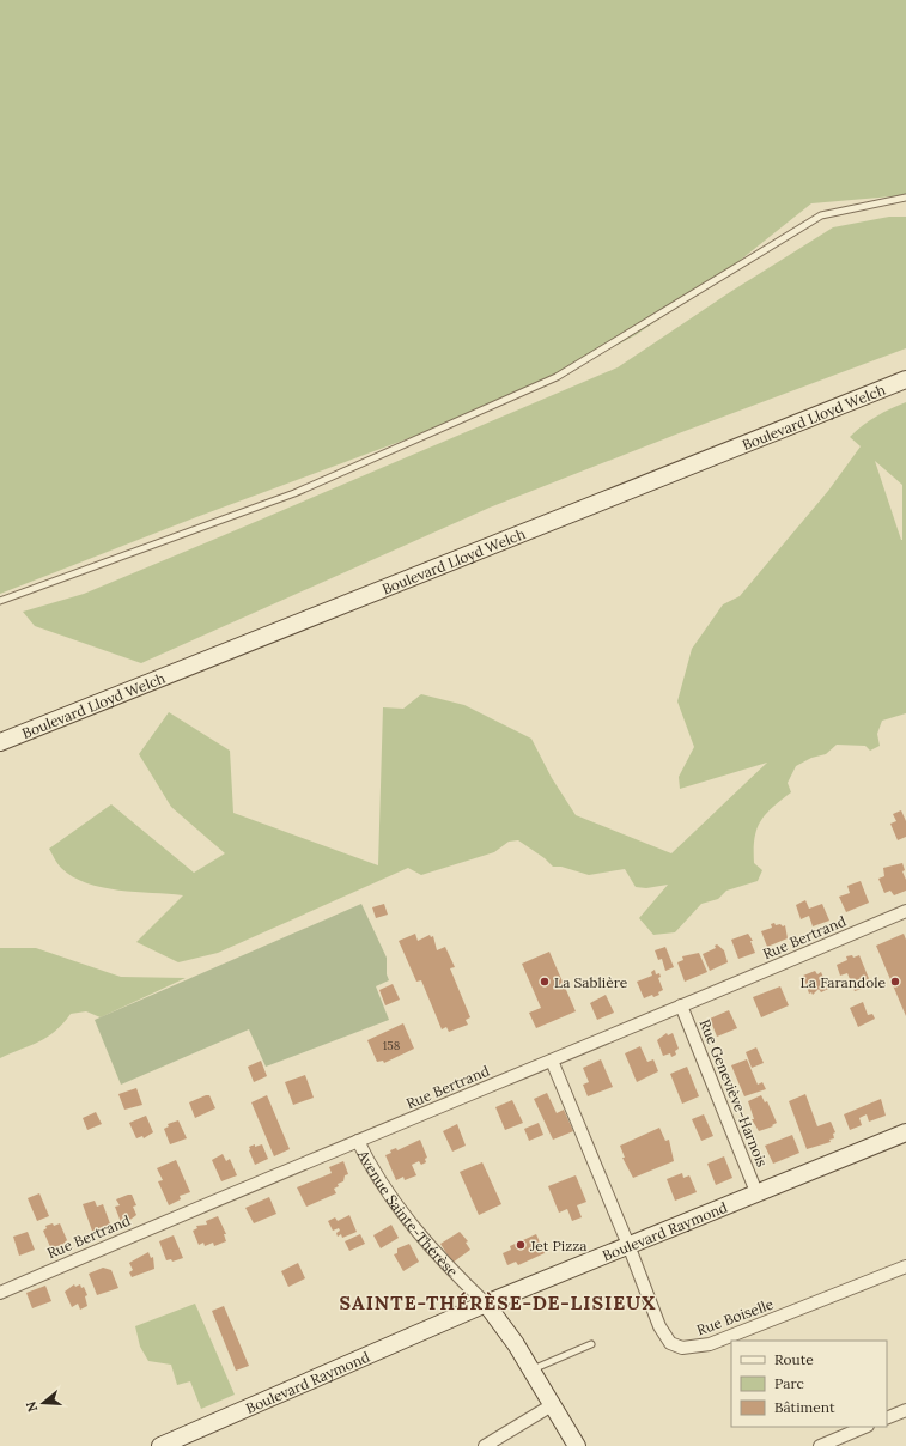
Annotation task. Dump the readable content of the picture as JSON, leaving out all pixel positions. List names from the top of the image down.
{
  "streets": {
    "street": [
      "Boulevard Lloyd Welch",
      "Rue Bertrand",
      "Rue Geneviève-Harnois",
      "Avenue Sainte-Thérèse",
      "Boulevard Raymond",
      "Rue Boiselle"
    ]
  },
  "crossings": [
    ["Rue Bertrand", "Rue Geneviève-Harnois"],
    ["Rue Bertrand", "Avenue Sainte-Thérèse"],
    ["Rue Bertrand", "Rue Boiselle"],
    ["Rue Geneviève-Harnois", "Boulevard Raymond"],
    ["Avenue Sainte-Thérèse", "Boulevard Raymond"],
    ["Boulevard Raymond", "Rue Boiselle"]
  ],
  "districts": ["SAINTE-THÉRÈSE-DE-LISIEUX"],
  "places": ["La Sablière", "La Farandole", "Jet Pizza"],
  "house_numbers": ["158"],
  "legend": ["Route", "Parc", "Bâtiment"],
  "north": "left"
}
